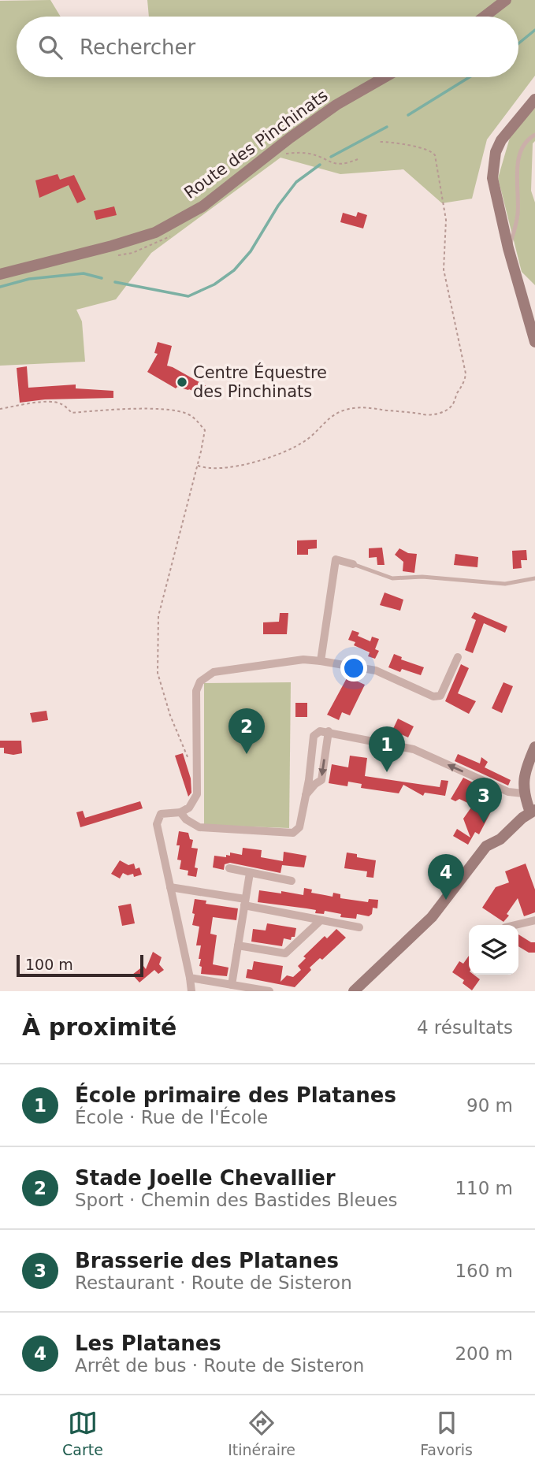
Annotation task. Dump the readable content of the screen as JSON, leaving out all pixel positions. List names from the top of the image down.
{
  "streets": {
    "main road": ["Route des Pinchinats"]
  },
  "places": ["Centre Équestre des Pinchinats"],
  "scale_bar": "100 m",
  "page": {
    "search": "Rechercher",
    "pins": [
      "2",
      "1",
      "3",
      "4"
    ],
    "scale": "100 m",
    "heading": ["À proximité", "4 résultats"],
    "list": [
      {
        "mark": "1",
        "name": "École primaire des Platanes",
        "note": "École · Rue de l'École",
        "value": "90 m"
      },
      {
        "mark": "2",
        "name": "Stade Joelle Chevallier",
        "note": "Sport · Chemin des Bastides Bleues",
        "value": "110 m"
      },
      {
        "mark": "3",
        "name": "Brasserie des Platanes",
        "note": "Restaurant · Route de Sisteron",
        "value": "160 m"
      },
      {
        "mark": "4",
        "name": "Les Platanes",
        "note": "Arrêt de bus · Route de Sisteron",
        "value": "200 m"
      }
    ],
    "nav": ["Carte", "Itinéraire", "Favoris"]
  }
}
